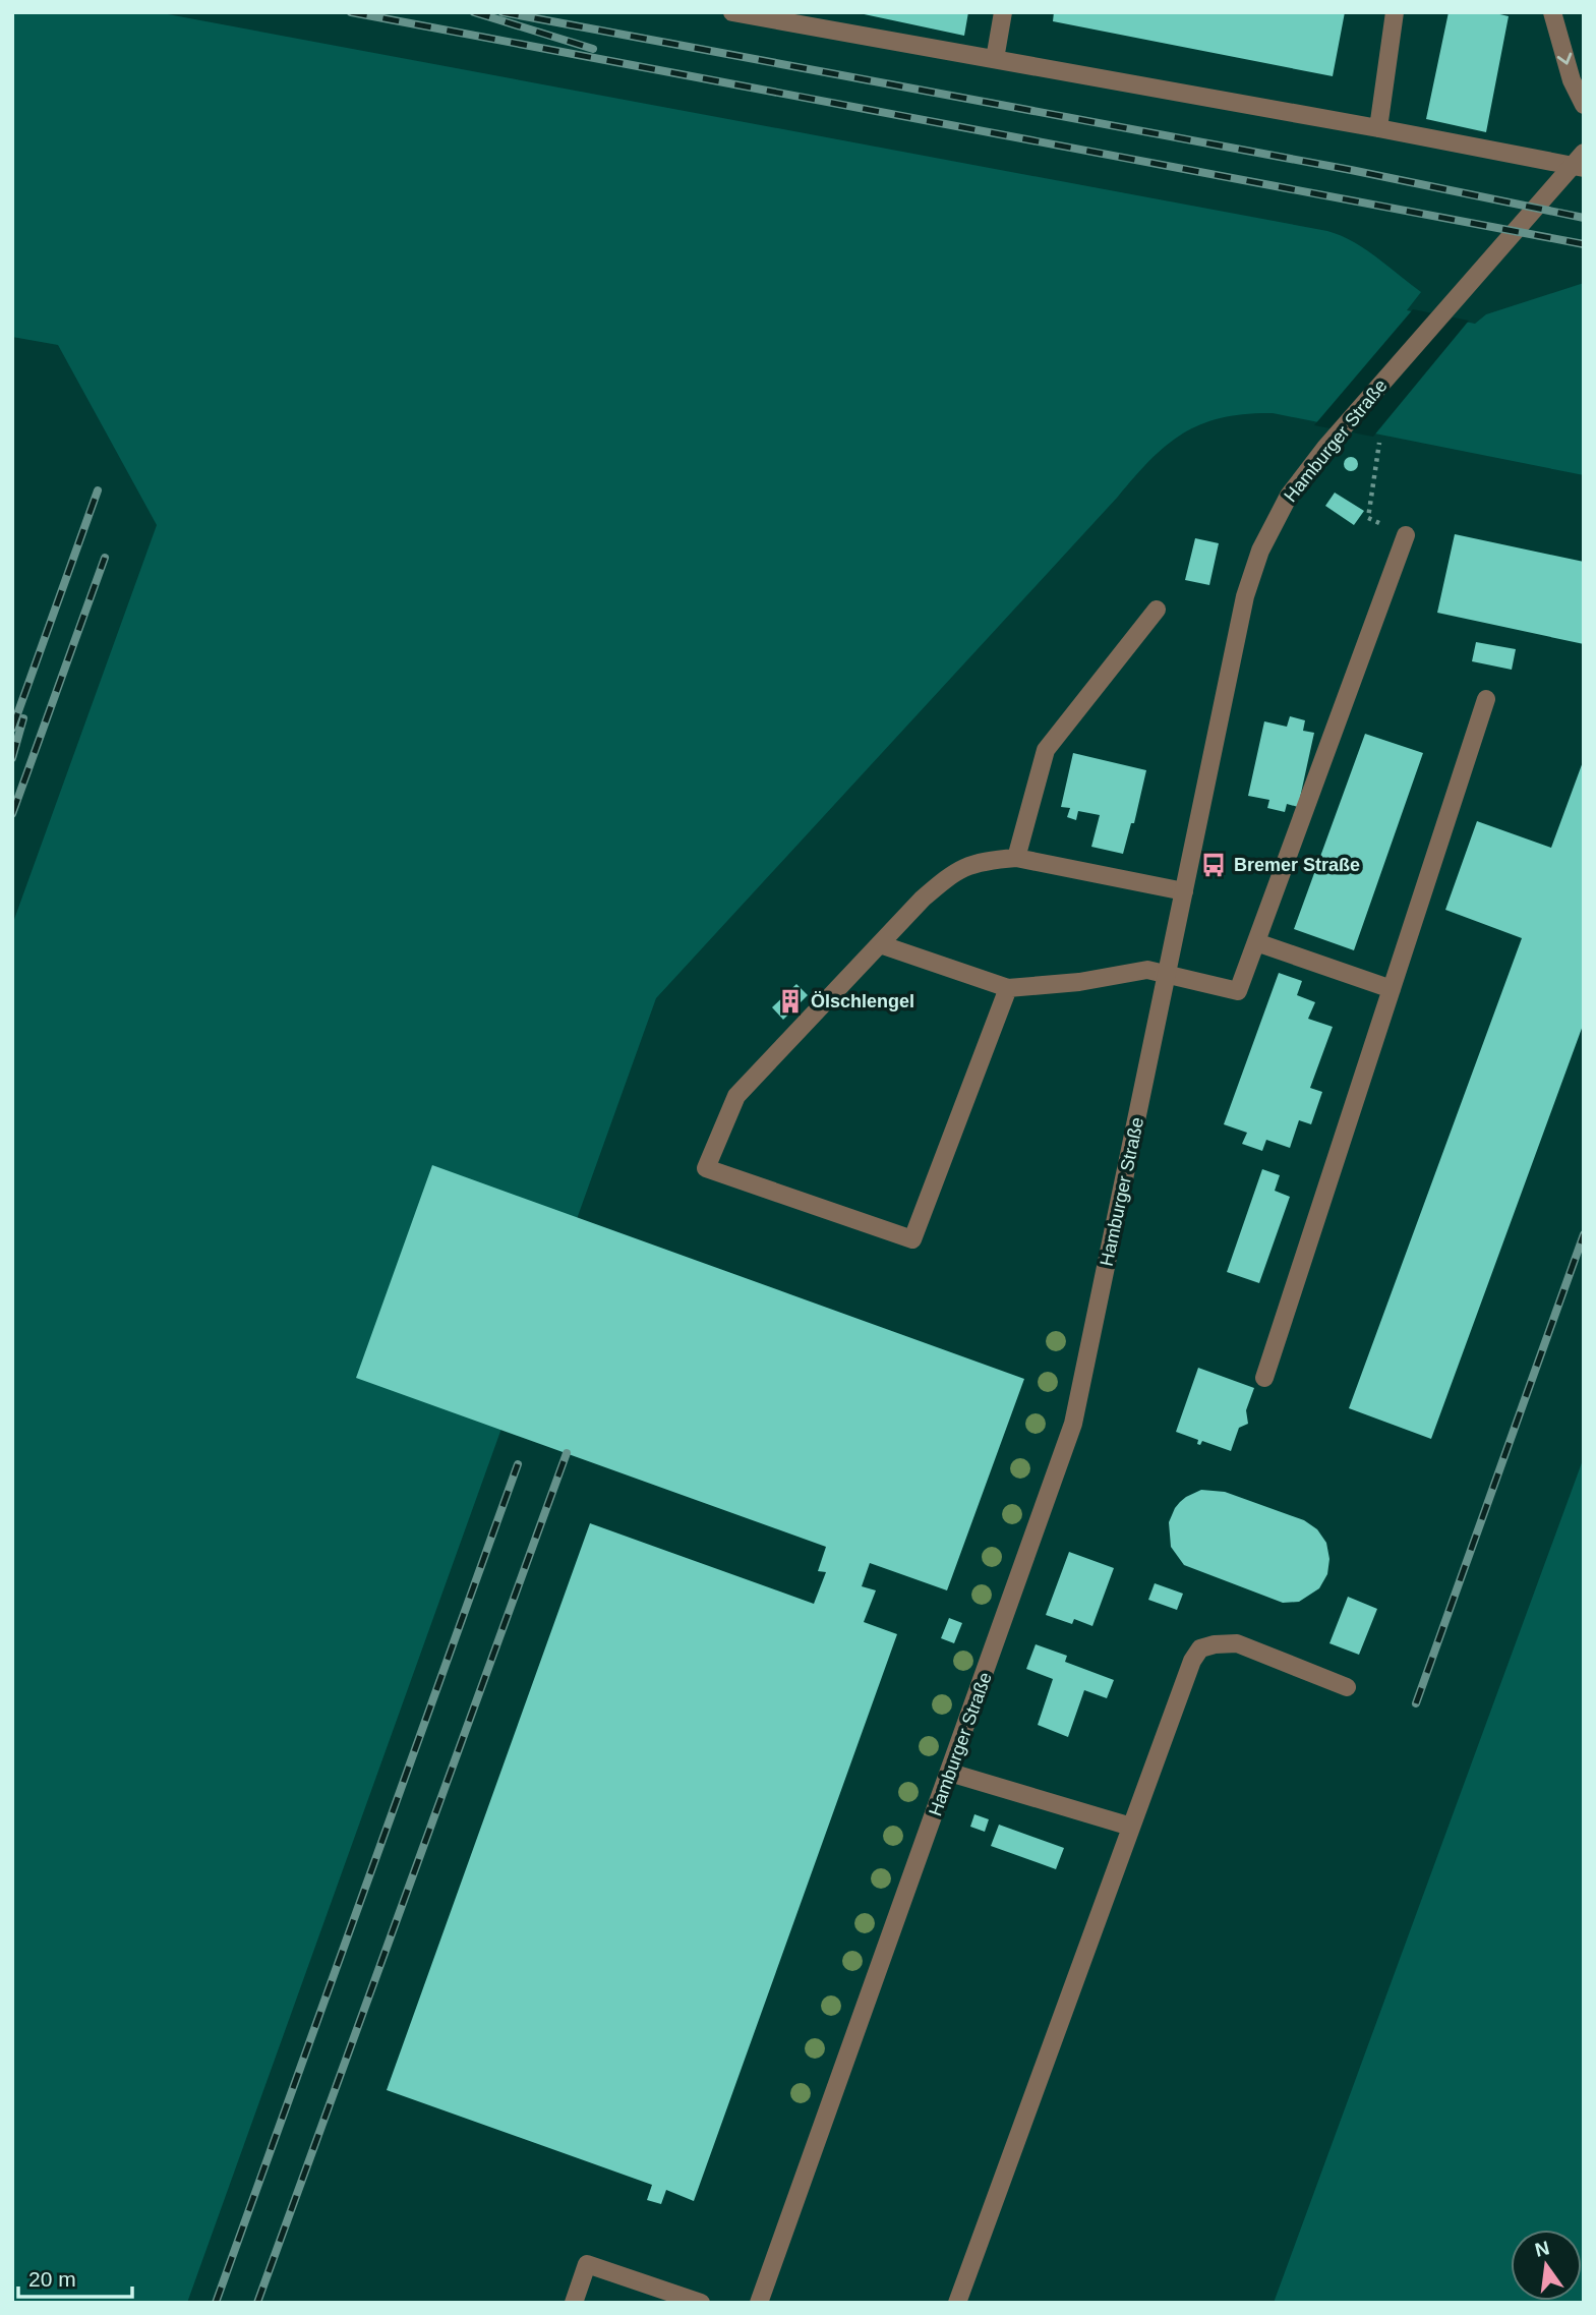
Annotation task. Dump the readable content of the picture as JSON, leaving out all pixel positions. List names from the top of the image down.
{
  "streets": {
    "street": ["Hamburger Straße"]
  },
  "places": {
    "bus stop": ["Bremer Straße"],
    "building": ["Ölschlengel"]
  },
  "scale_bar": "20 m",
  "north": "top"
}
